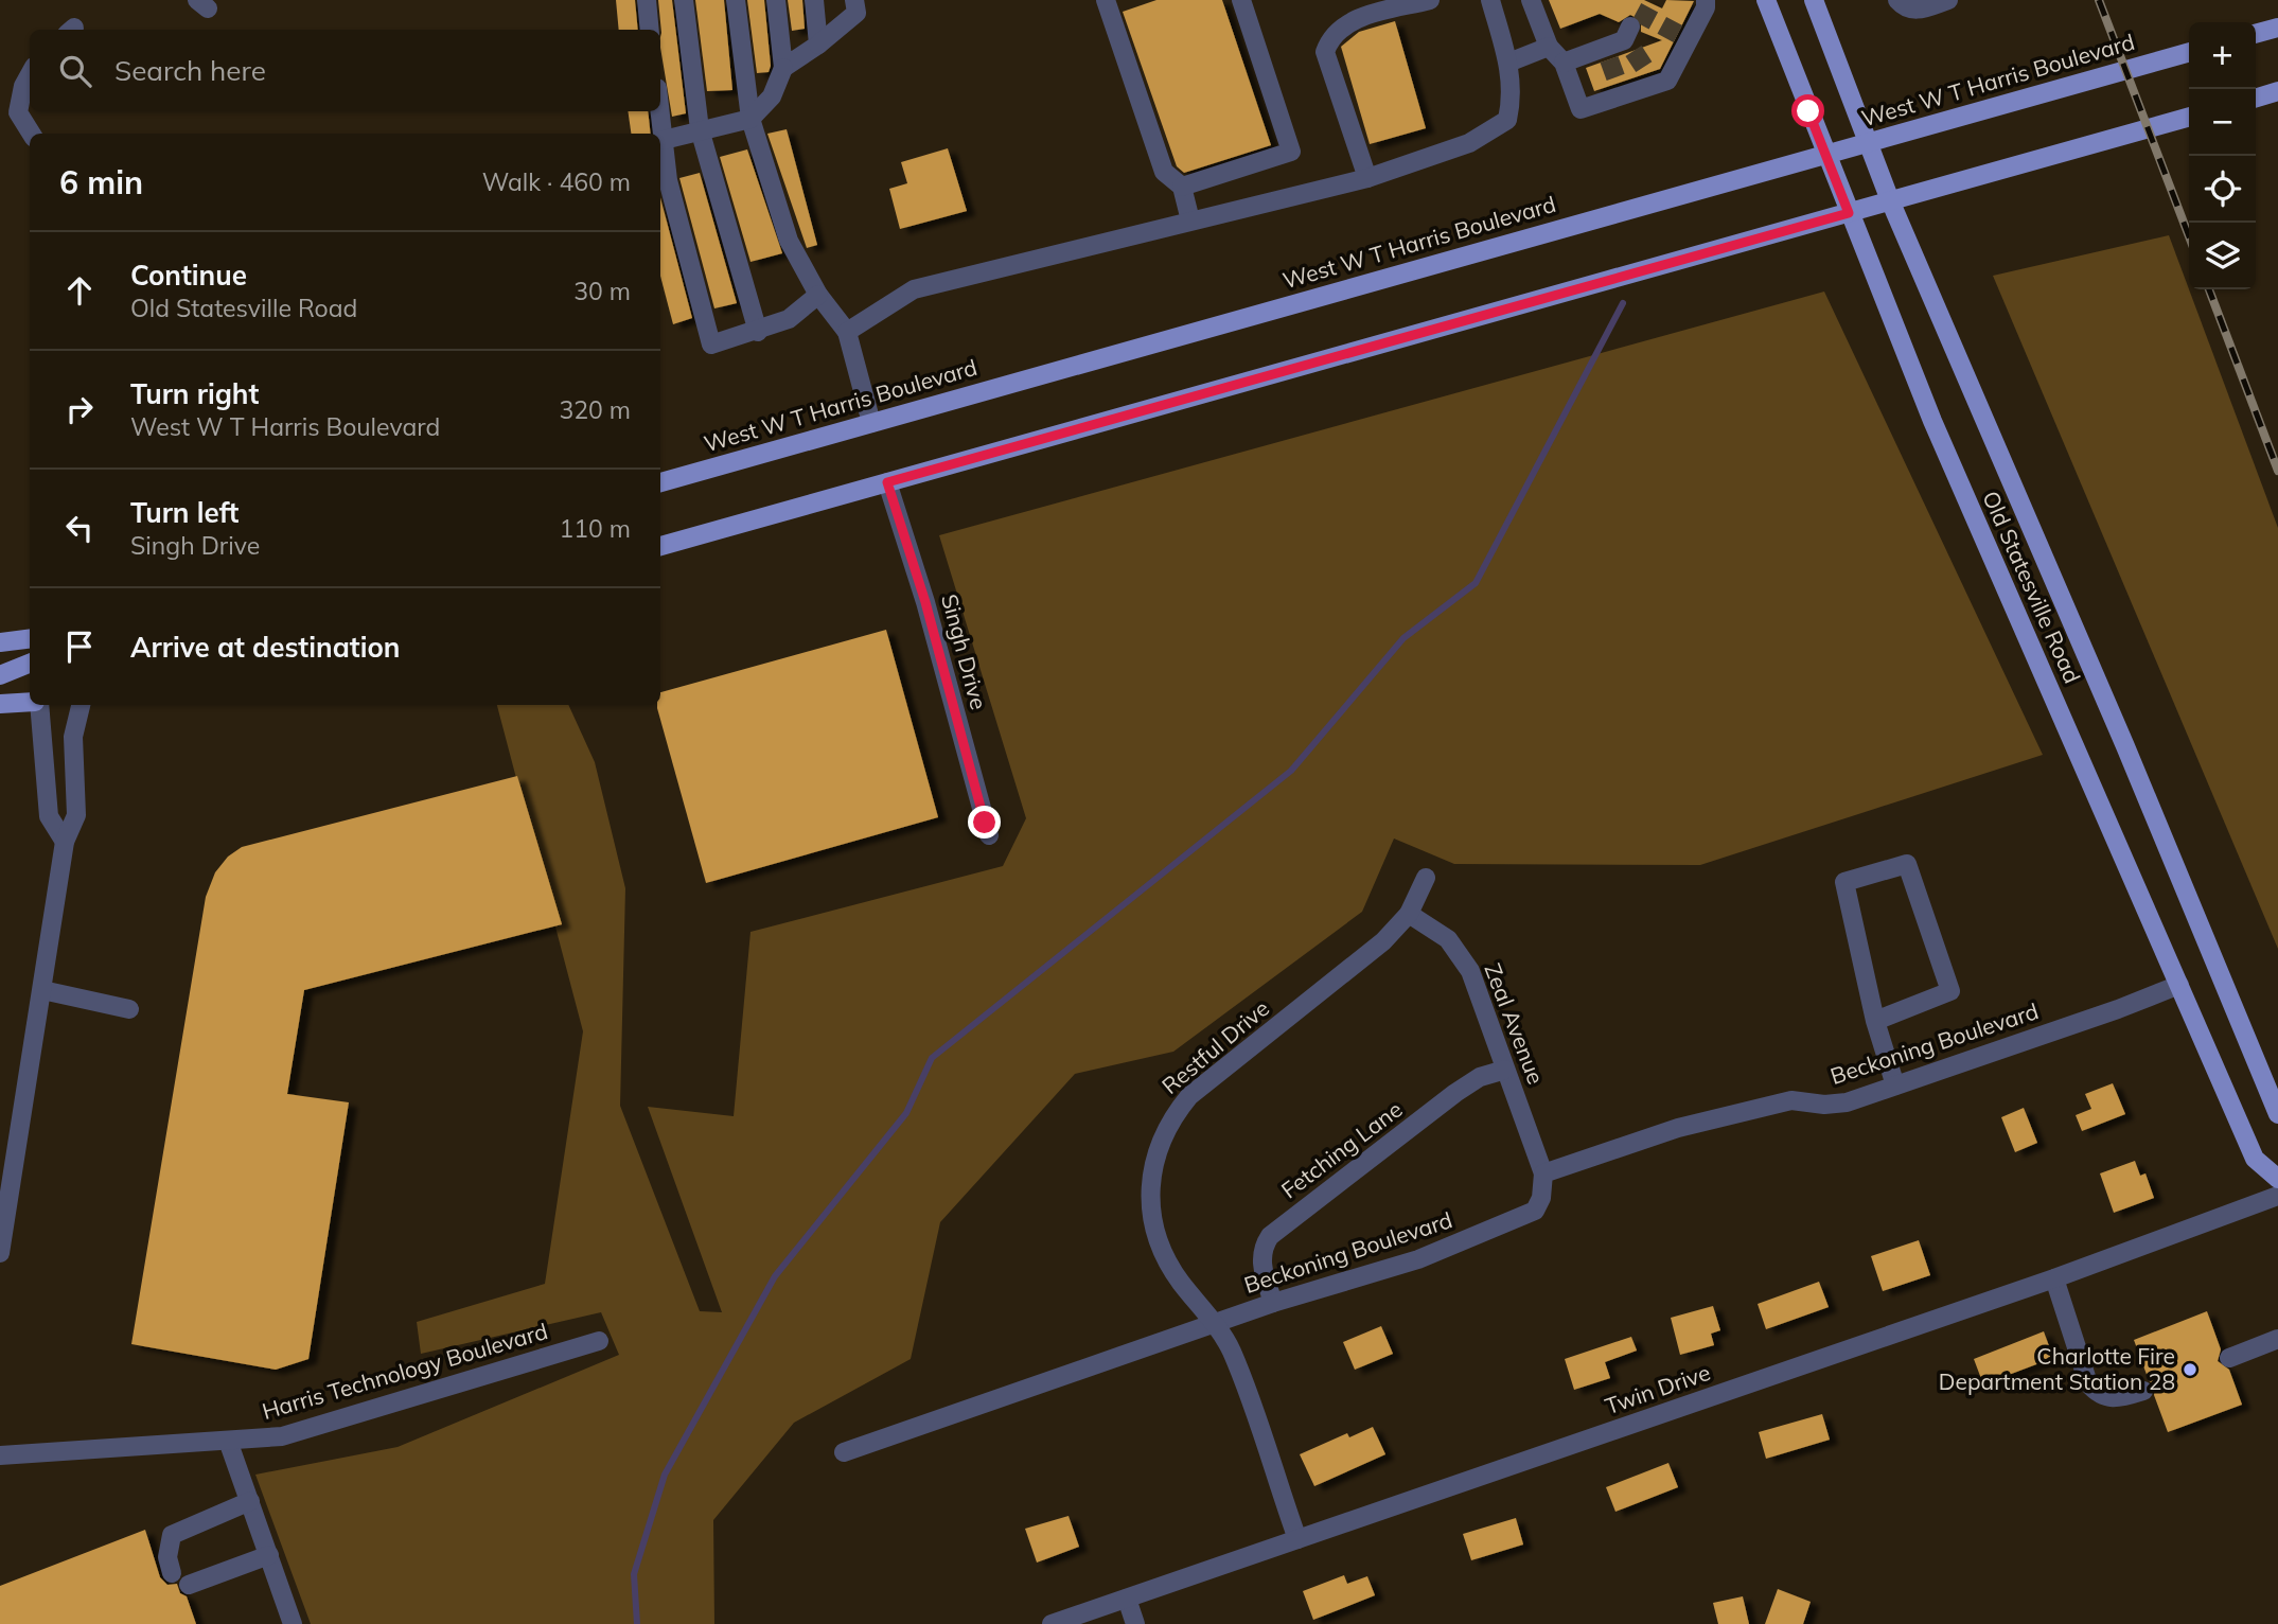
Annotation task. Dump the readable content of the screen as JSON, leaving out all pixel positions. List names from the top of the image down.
{
  "streets": {
    "main road": ["West W T Harris Boulevard", "Old Statesville Road"],
    "street": [
      "Singh Drive",
      "Zeal Avenue",
      "Beckoning Boulevard",
      "Restful Drive",
      "Fetching Lane",
      "Harris Technology Boulevard",
      "Twin Drive"
    ]
  },
  "crossings": [
    ["West W T Harris Boulevard", "Old Statesville Road"],
    ["Old Statesville Road", "Beckoning Boulevard"],
    ["Zeal Avenue", "Beckoning Boulevard"],
    ["Zeal Avenue", "Restful Drive"],
    ["Zeal Avenue", "Fetching Lane"],
    ["Beckoning Boulevard", "Restful Drive"],
    ["Beckoning Boulevard", "Fetching Lane"],
    ["Restful Drive", "Twin Drive"]
  ],
  "places": ["Charlotte Fire Department Station 28"],
  "page": {
    "map_buttons": ["+", "−"],
    "search": "Search here",
    "heading": ["6 min", "Walk · 460 m"],
    "list": [
      ["Continue", "Old Statesville Road", "30 m"],
      ["Turn right", "West W T Harris Boulevard", "320 m"],
      ["Turn left", "Singh Drive", "110 m"],
      "Arrive at destination"
    ]
  }
}
